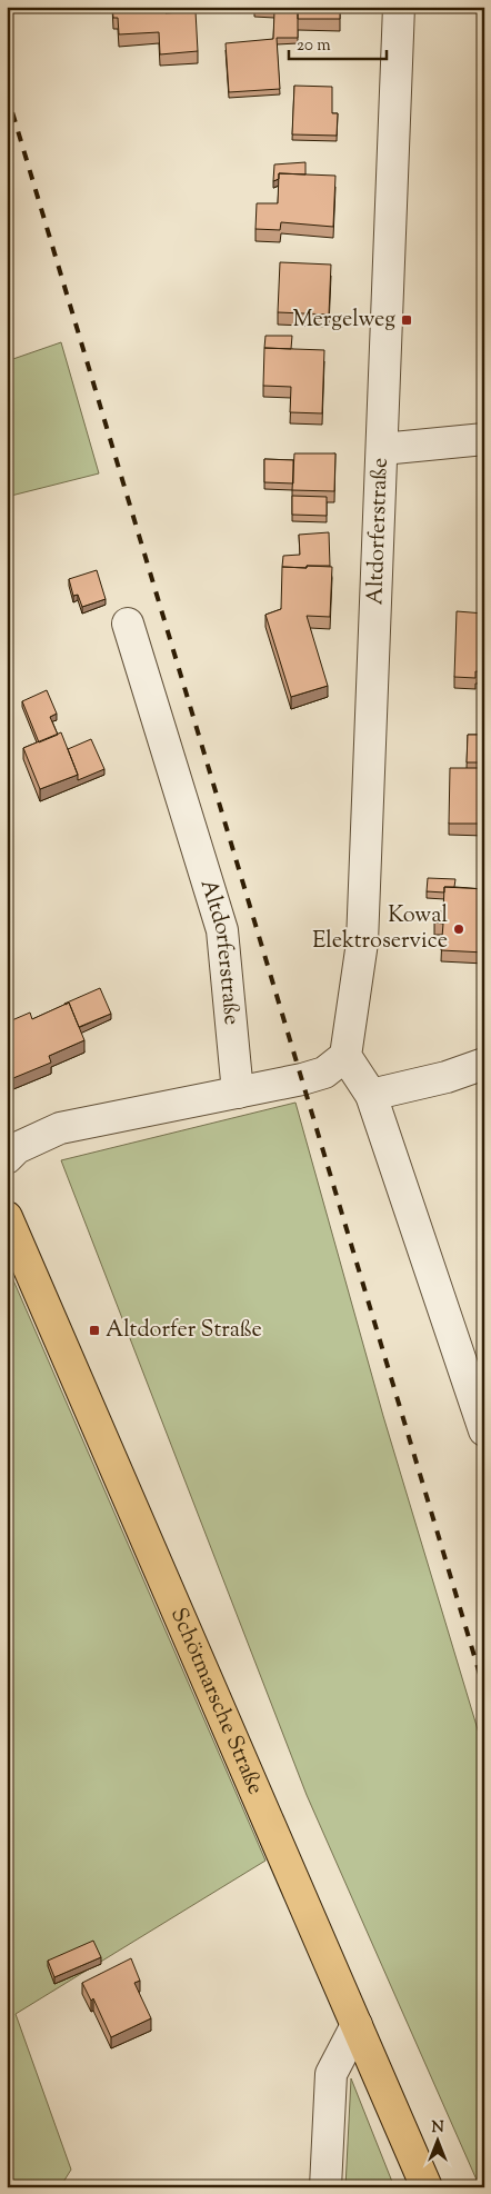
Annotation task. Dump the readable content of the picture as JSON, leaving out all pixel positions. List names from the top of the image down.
{
  "streets": {
    "main road": ["Schötmarsche Straße"],
    "street": ["Altdorferstraße"]
  },
  "places": {
    "transit": ["Mergelweg", "Altdorfer Straße"],
    "other": ["Kowal Elektroservice"]
  },
  "scale_bar": "20 m",
  "north": "top"
}
